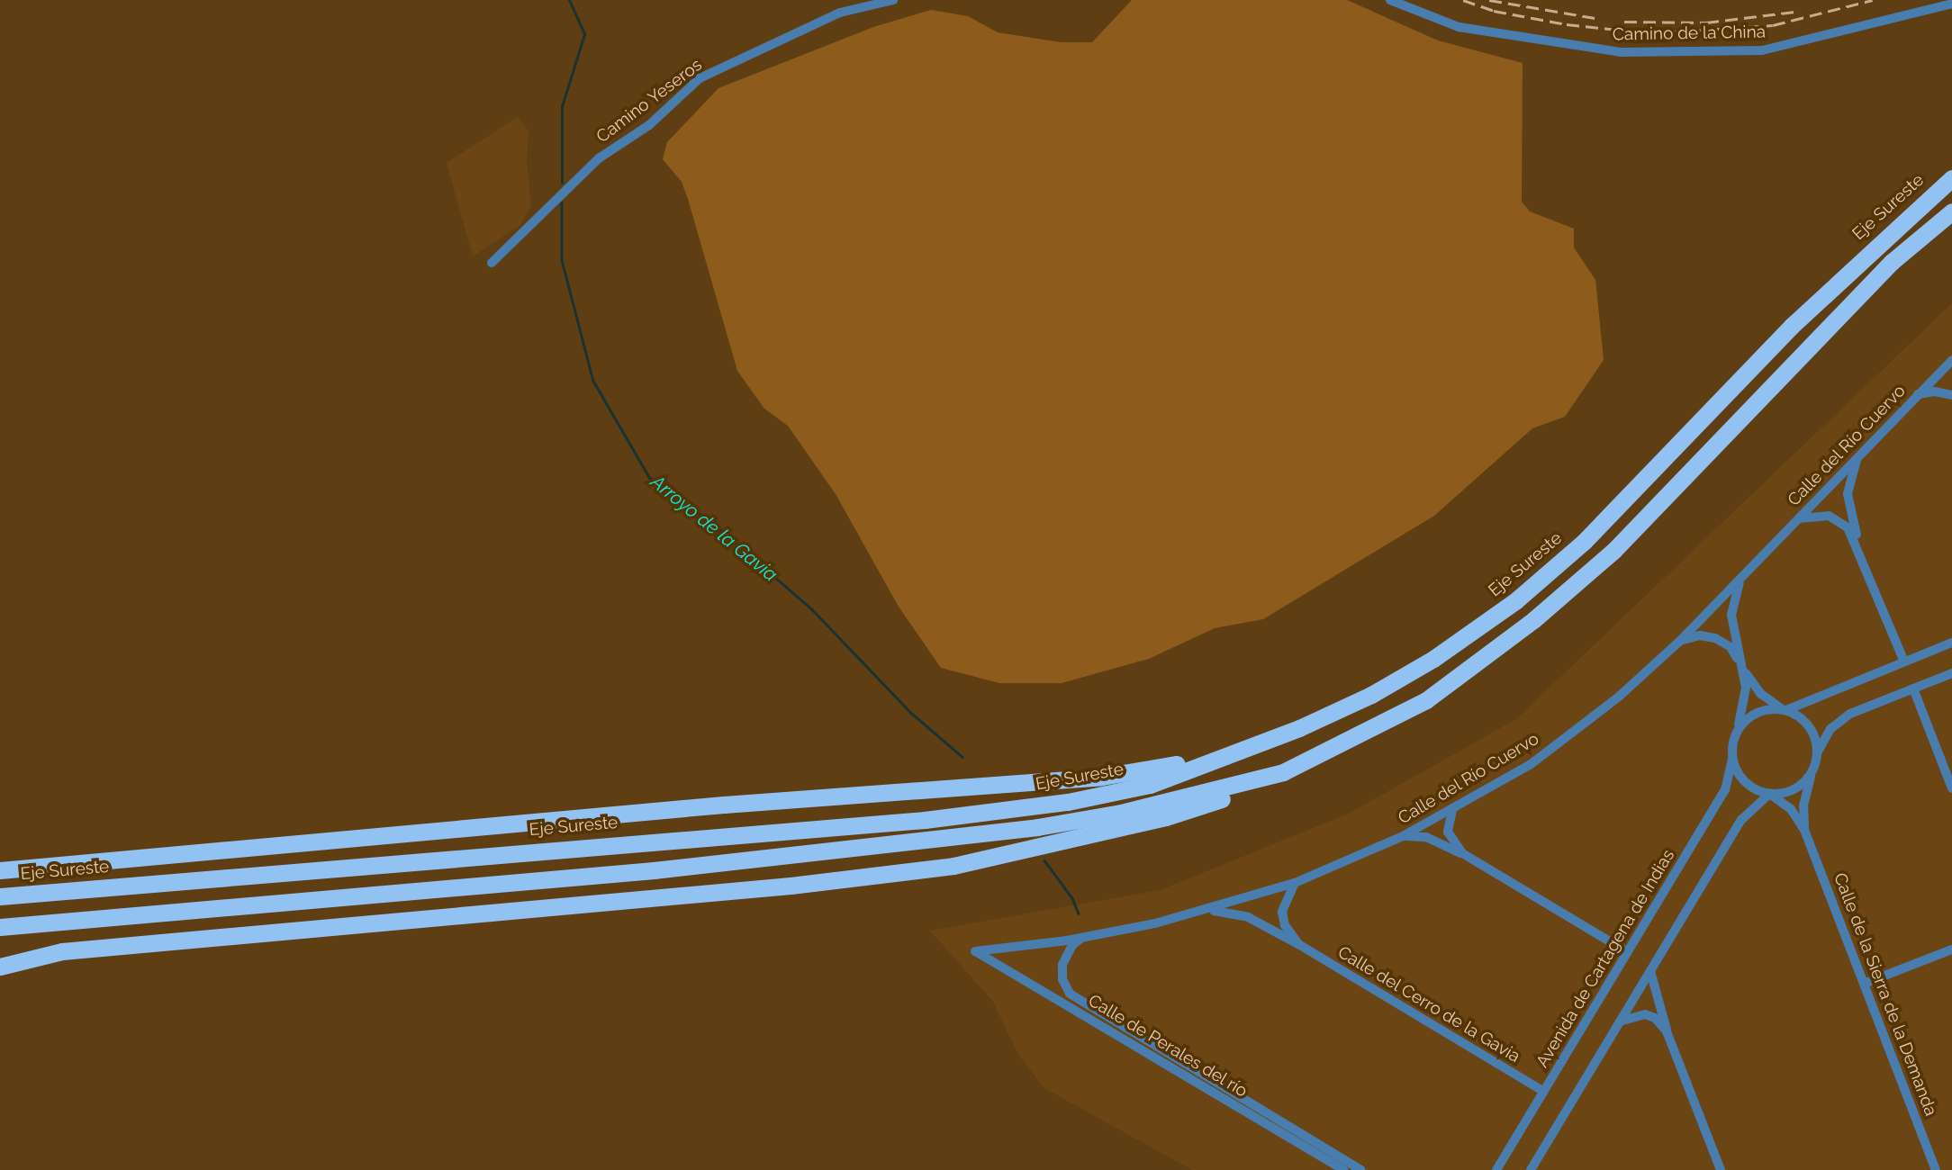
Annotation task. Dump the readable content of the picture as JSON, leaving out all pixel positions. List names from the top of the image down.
{
  "streets": {
    "highway": ["Eje Sureste"],
    "street": [
      "Camino de la China",
      "Camino Yeseros",
      "Calle del Río Cuervo",
      "Avenida de Cartagena de Indias",
      "Calle de la Sierra de la Demanda",
      "Calle del Cerro de la Gavia",
      "Calle de Perales del río"
    ]
  },
  "crossings": [
    ["Calle del Río Cuervo", "Calle del Cerro de la Gavia"],
    ["Calle del Río Cuervo", "Calle de Perales del río"],
    ["Avenida de Cartagena de Indias", "Calle de la Sierra de la Demanda"],
    ["Avenida de Cartagena de Indias", "Calle del Cerro de la Gavia"]
  ],
  "water": ["Arroyo de la Gavia"]
}
